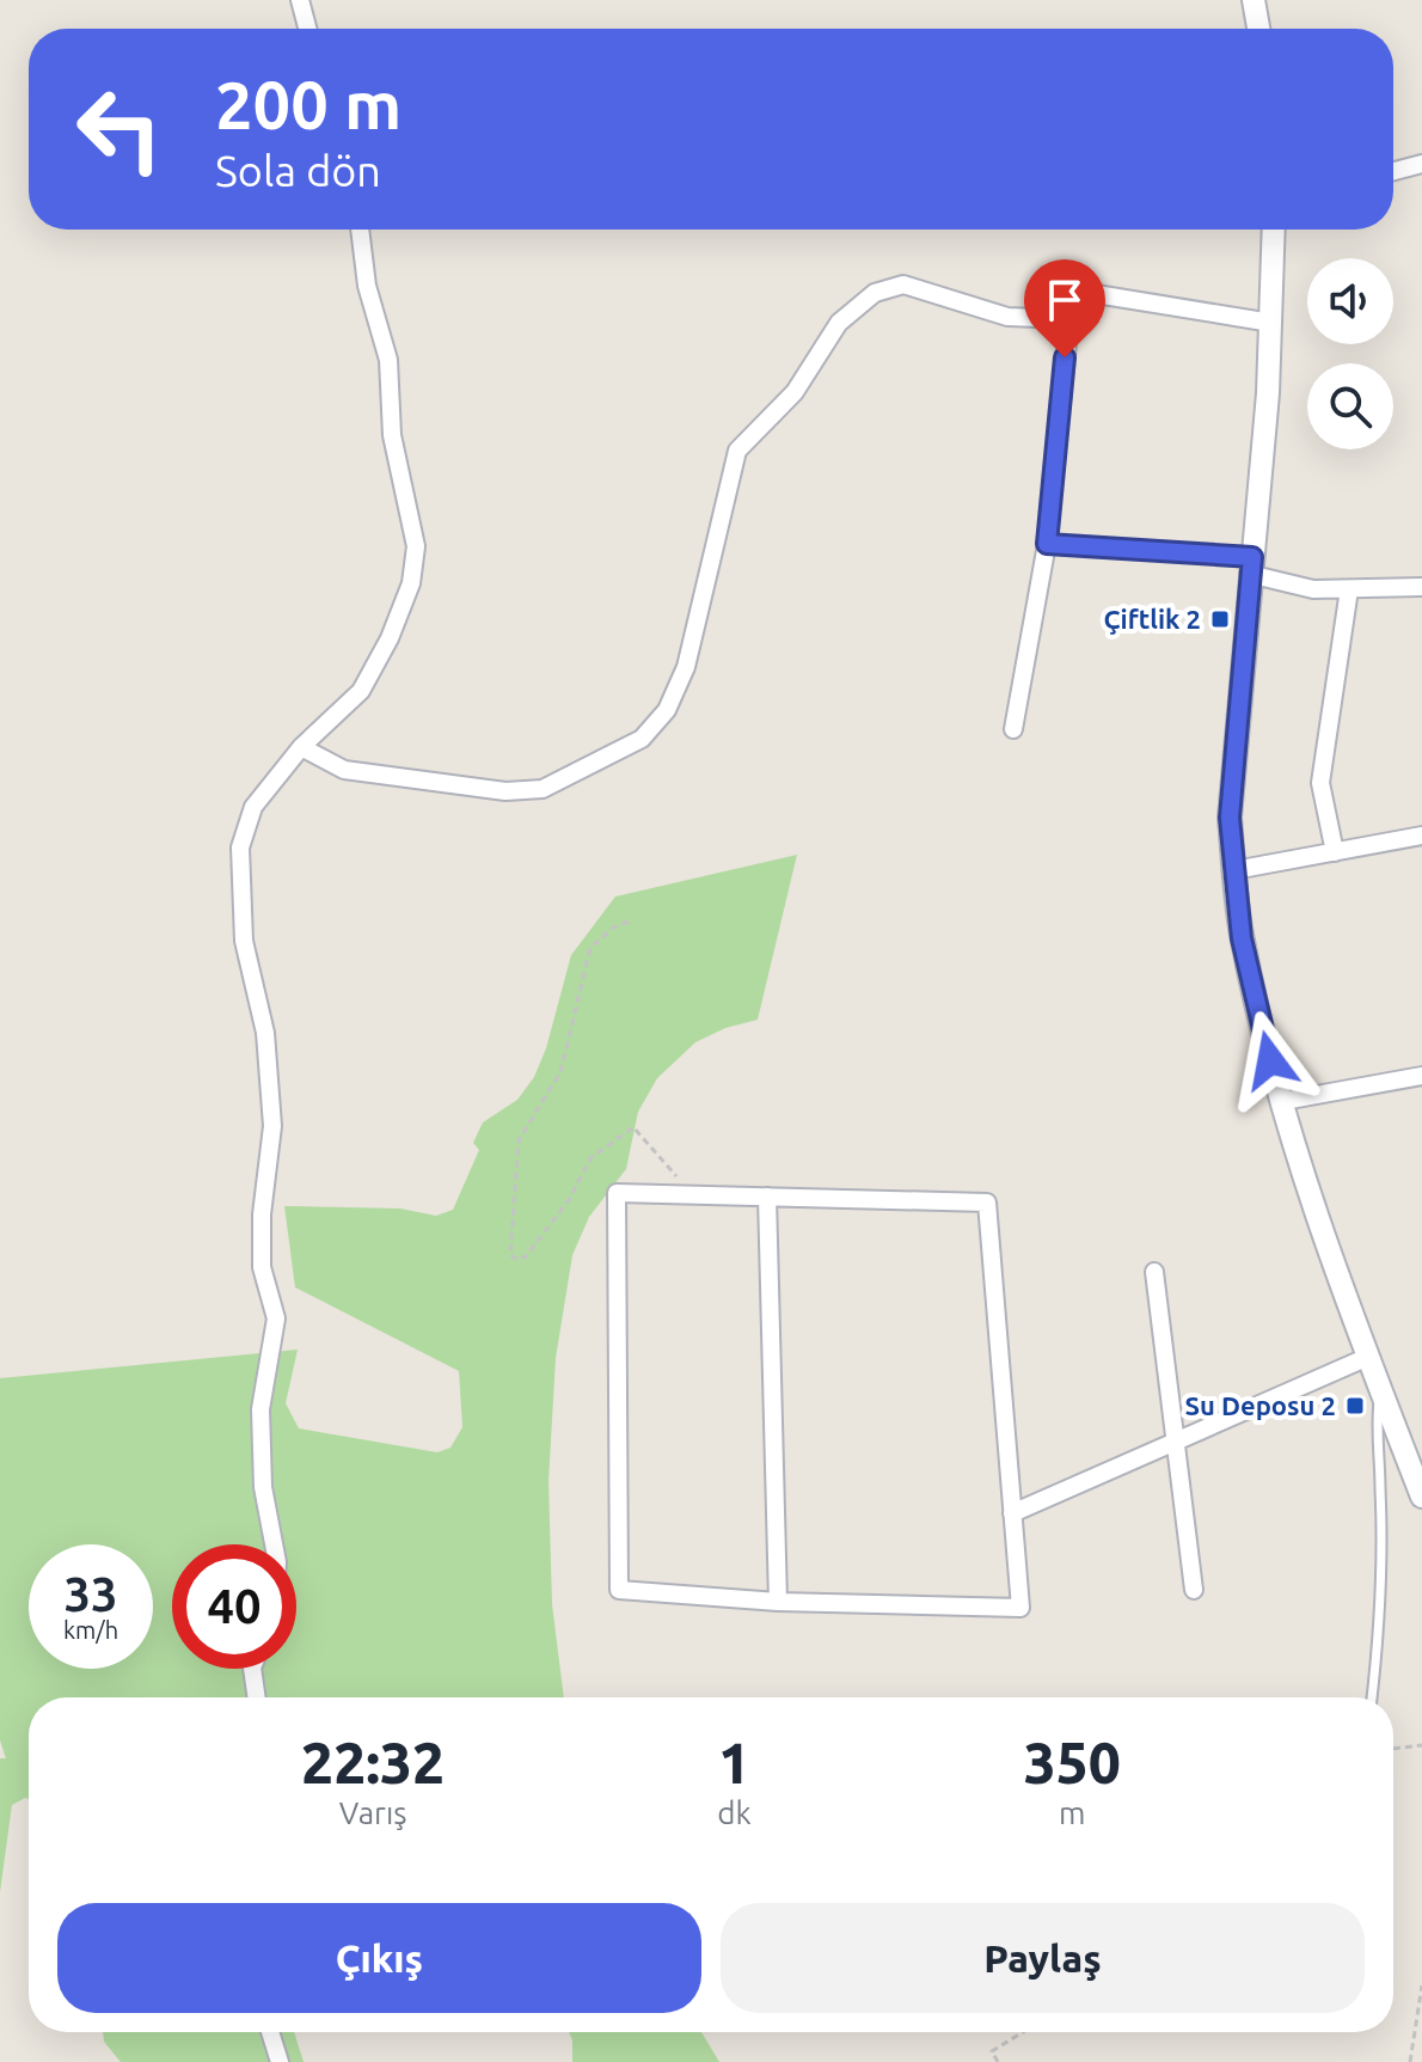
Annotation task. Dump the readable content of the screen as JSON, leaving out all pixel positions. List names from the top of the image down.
{
  "places": {
    "transit": ["Çiftlik 2", "Su Deposu 2"]
  },
  "page": {
    "turn": ["200 m", "Sola dön"],
    "speed": "33 km/h",
    "limit": "40",
    "eta": [
      "22:32",
      "Varış",
      "1",
      "dk",
      "350",
      "m"
    ],
    "buttons": ["Çıkış", "Paylaş"]
  }
}
